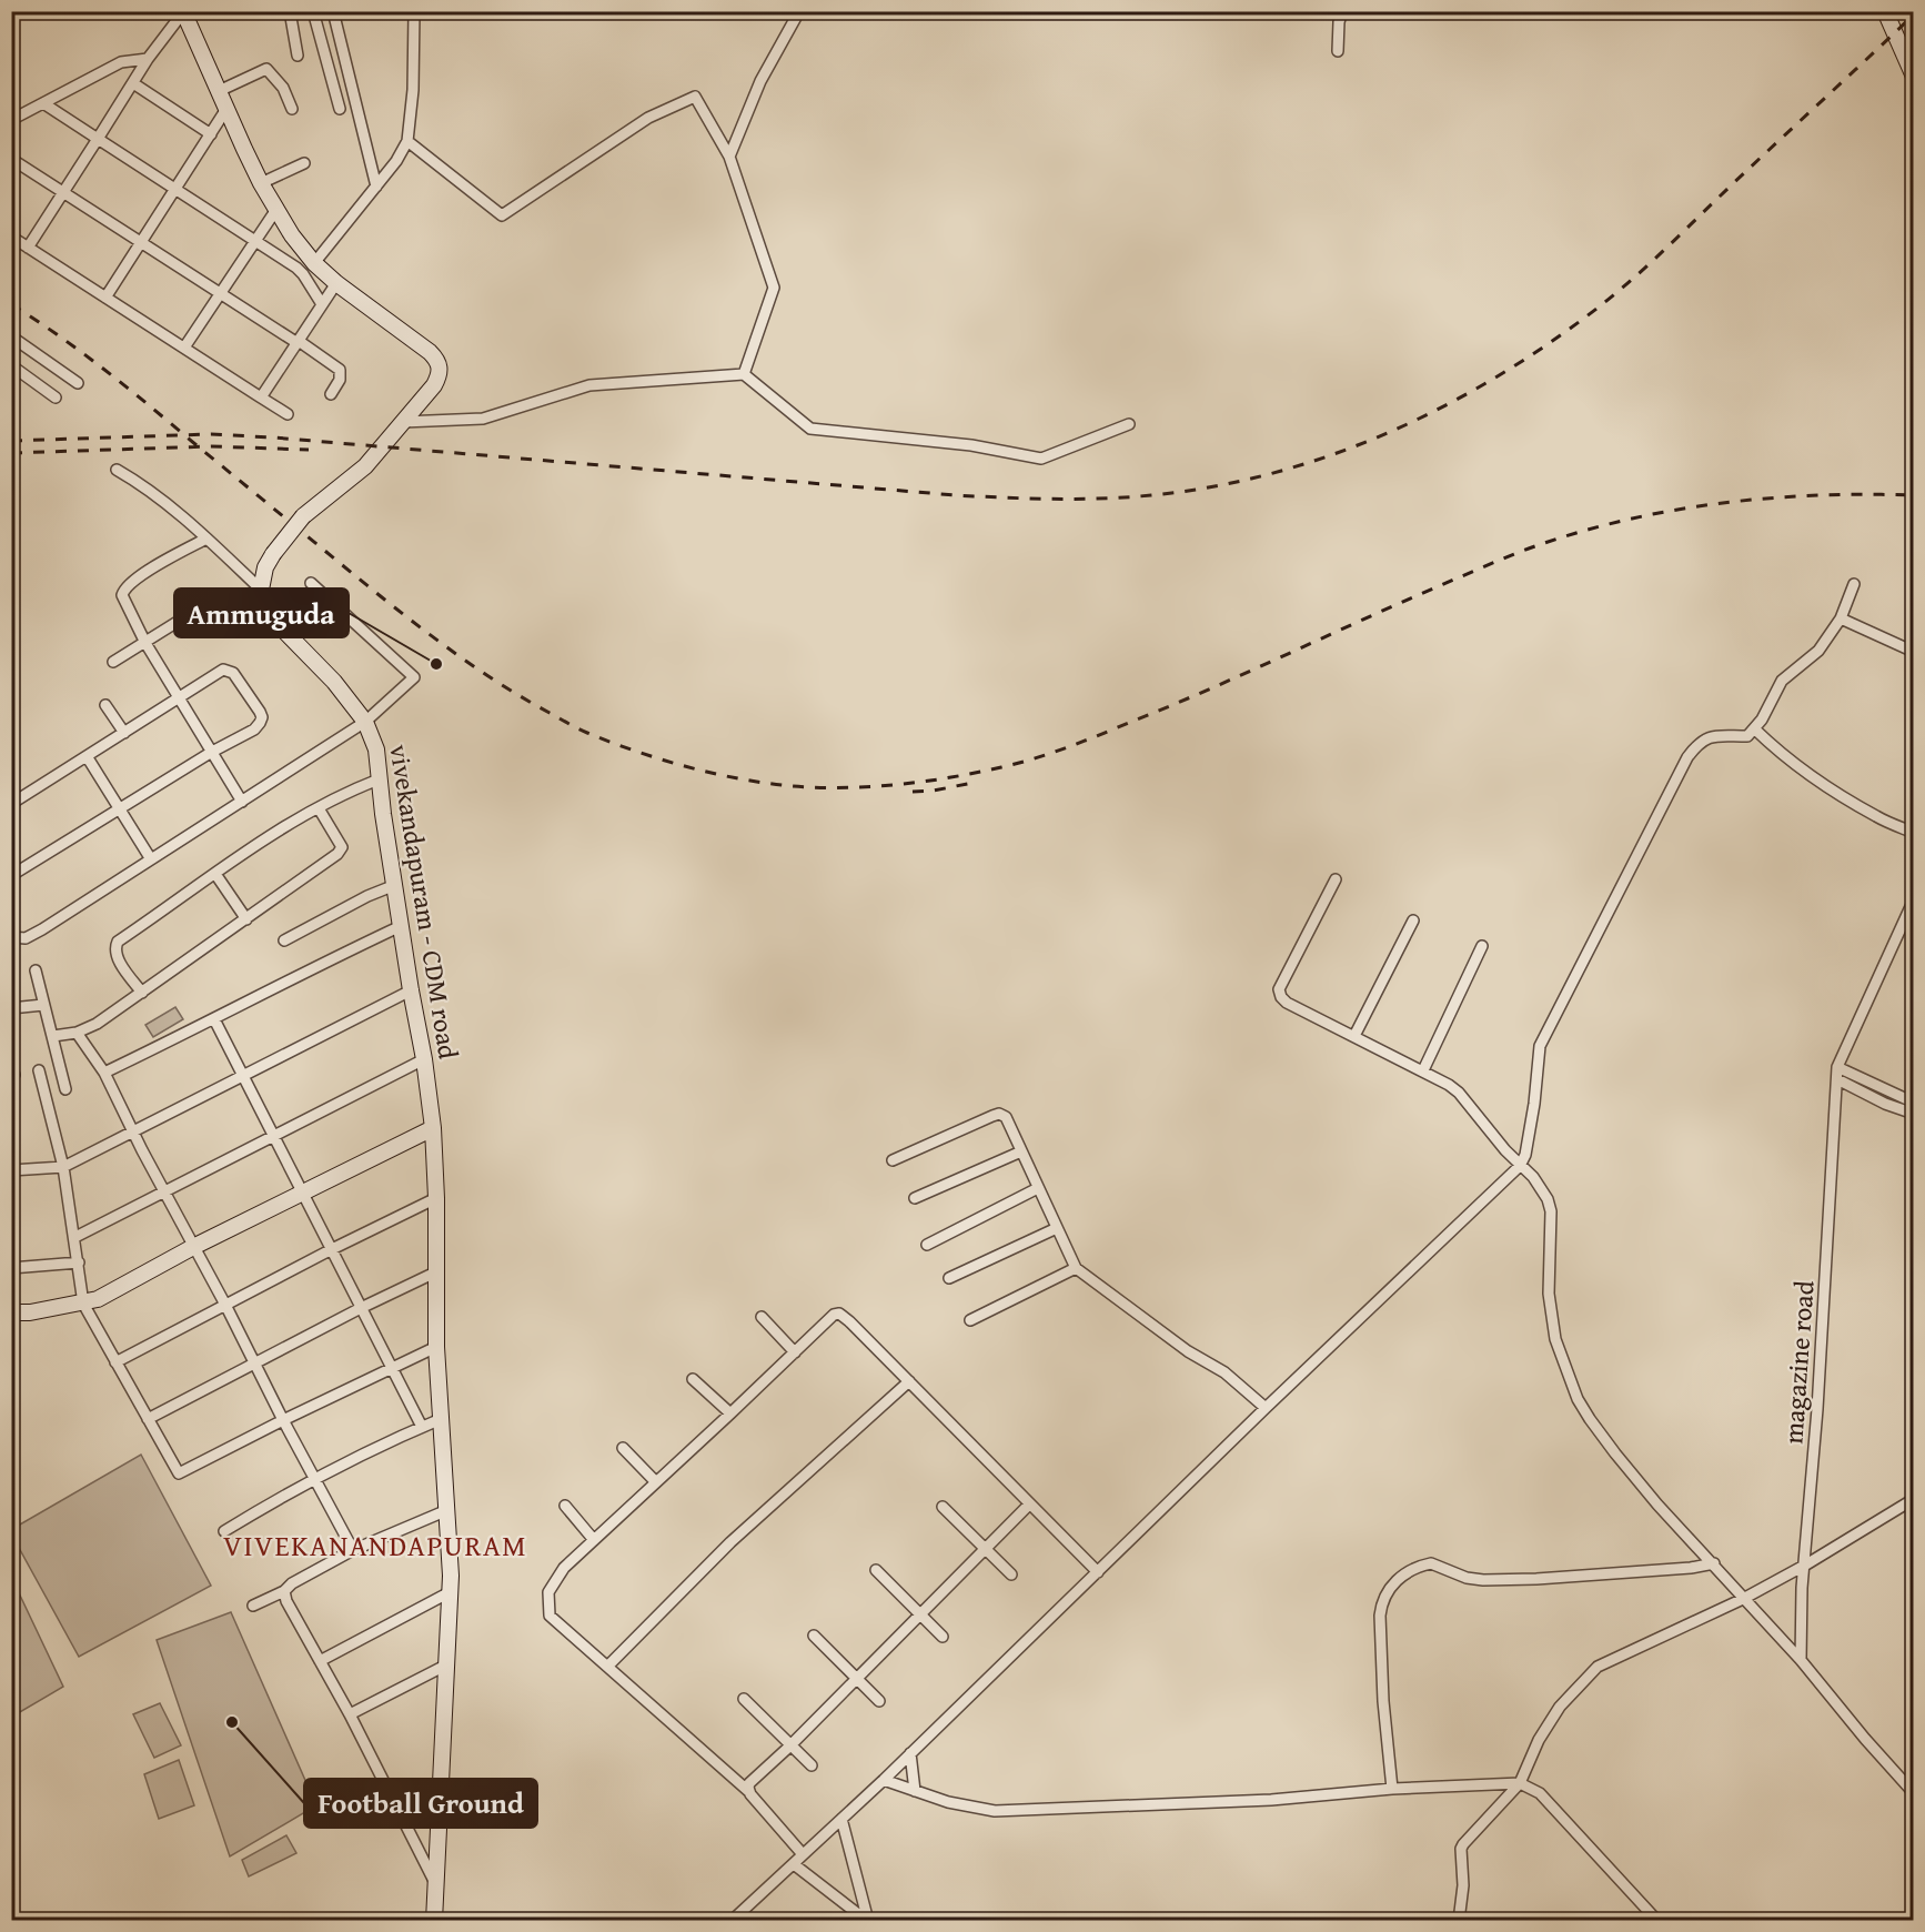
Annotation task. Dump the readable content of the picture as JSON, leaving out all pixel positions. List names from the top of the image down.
{
  "streets": {
    "street": ["vivekandapuram - CDM road", "magazine road"]
  },
  "districts": ["VIVEKANANDAPURAM"],
  "places": ["Ammuguda", "Football Ground"]
}
